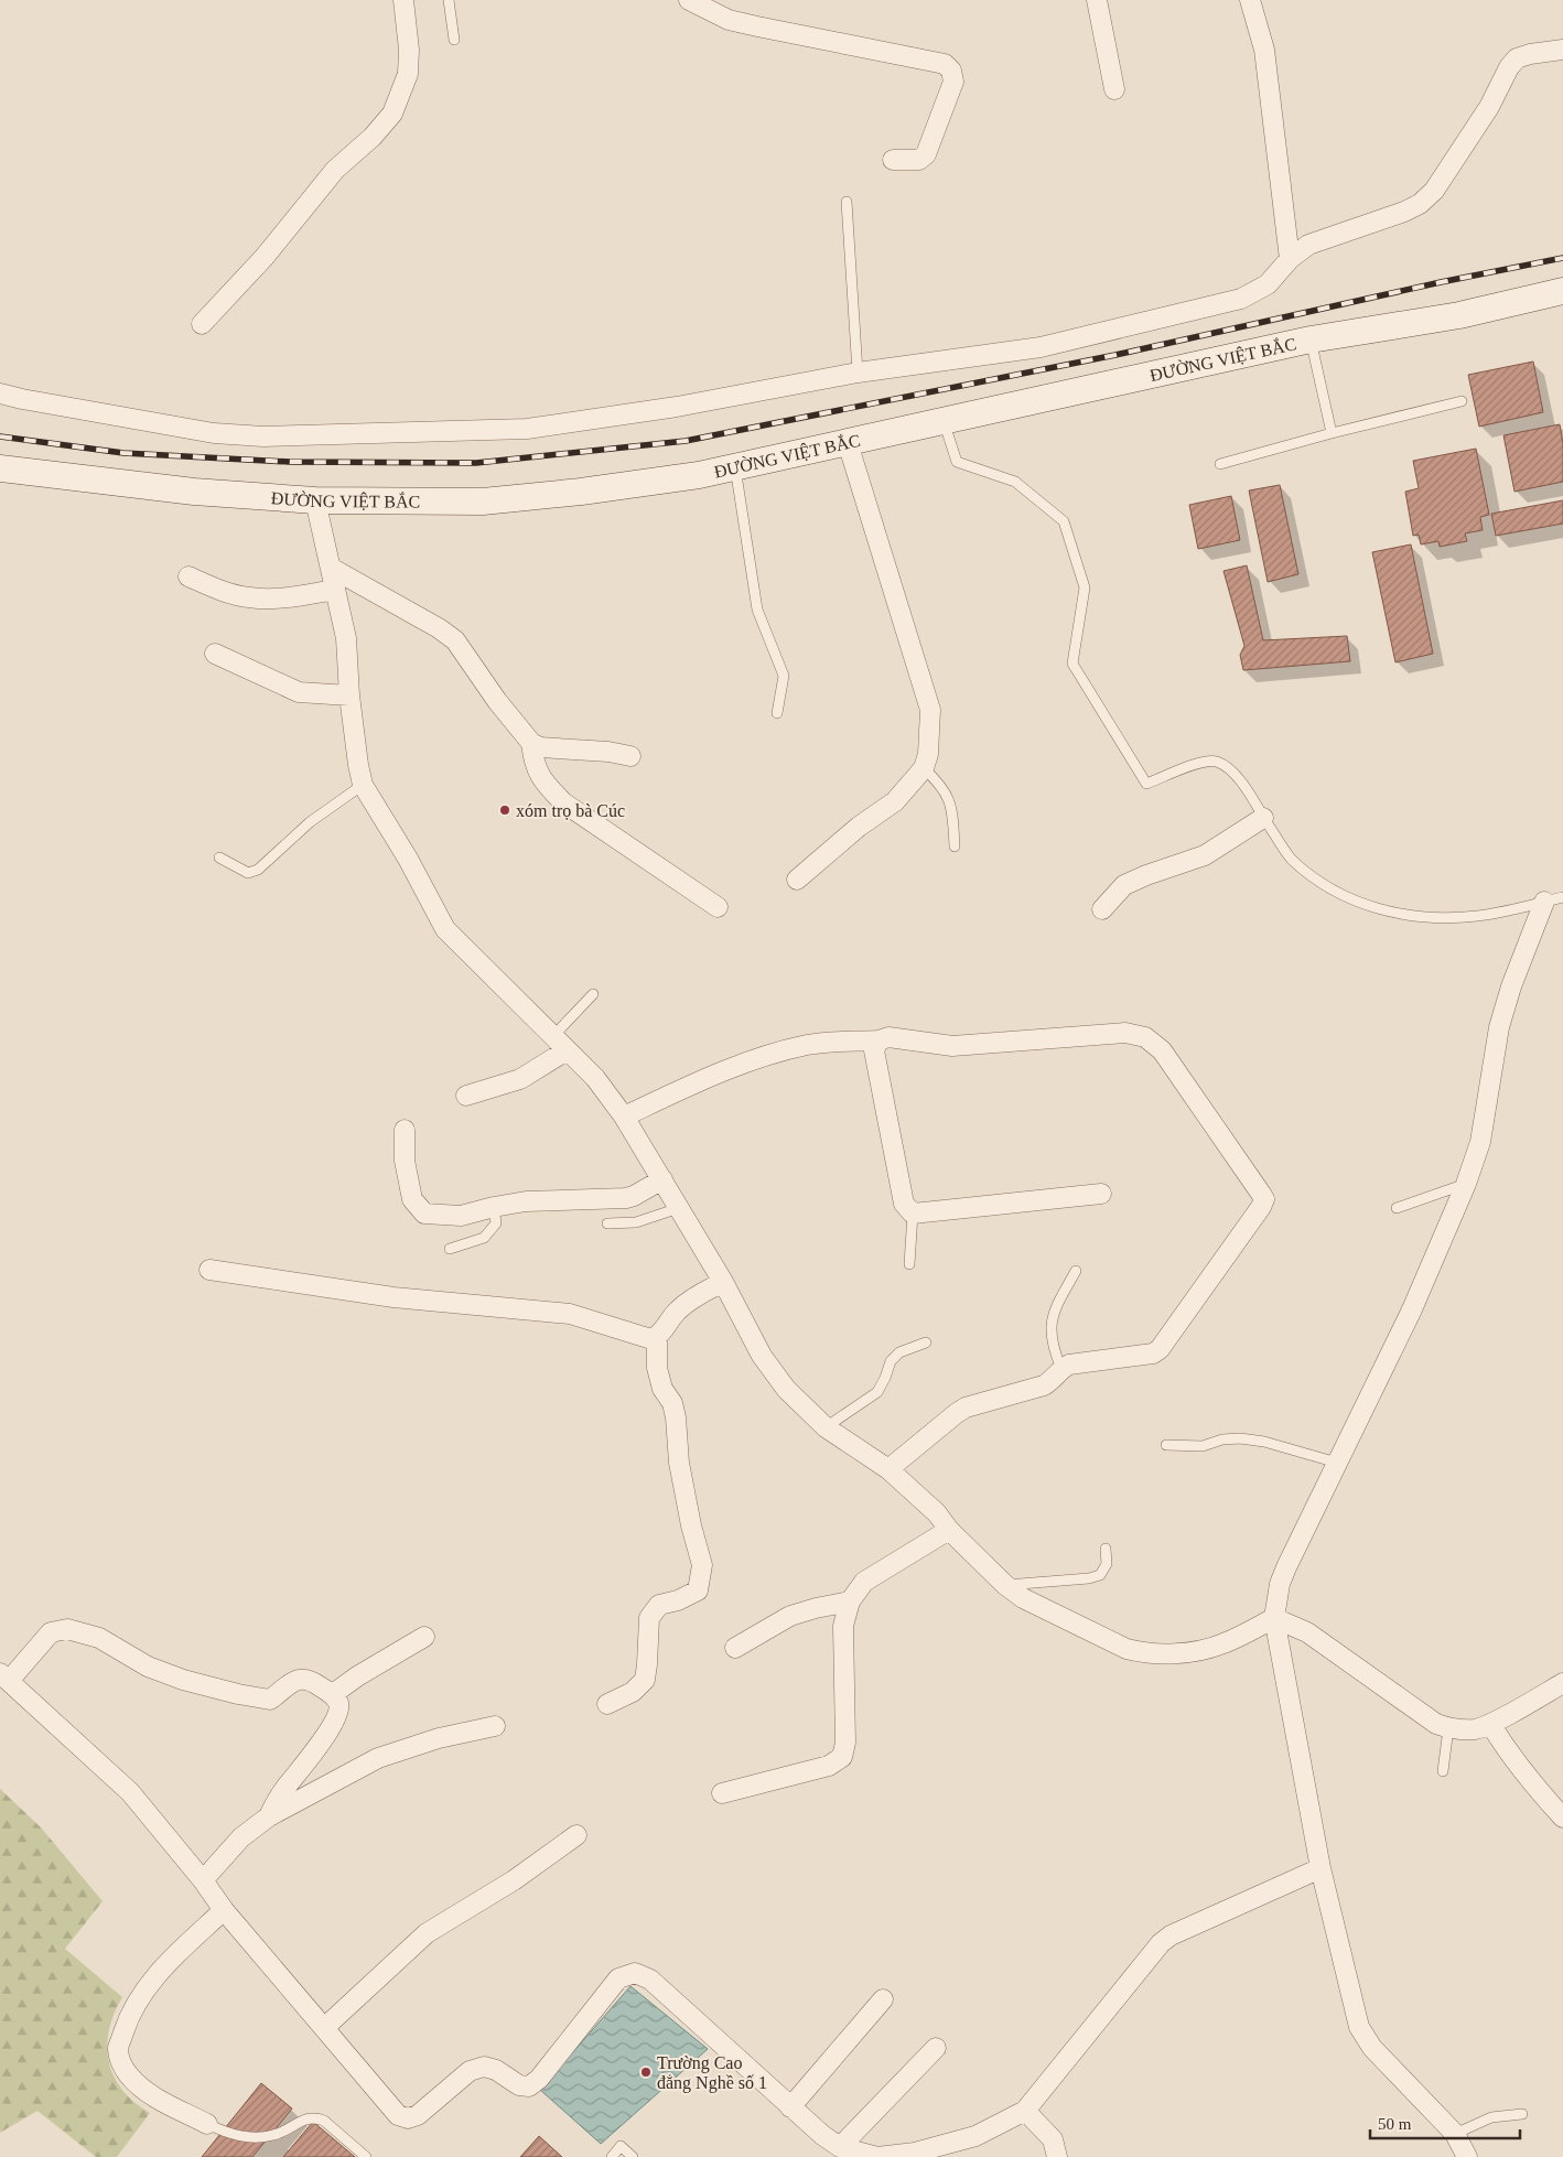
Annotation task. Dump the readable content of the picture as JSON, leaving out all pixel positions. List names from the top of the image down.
{
  "streets": {
    "street": ["ĐƯỜNG VIỆT BẮC"]
  },
  "places": ["xóm trọ bà Cúc", "Trường Cao đẳng Nghề số 1"],
  "scale_bar": "50 m"
}
